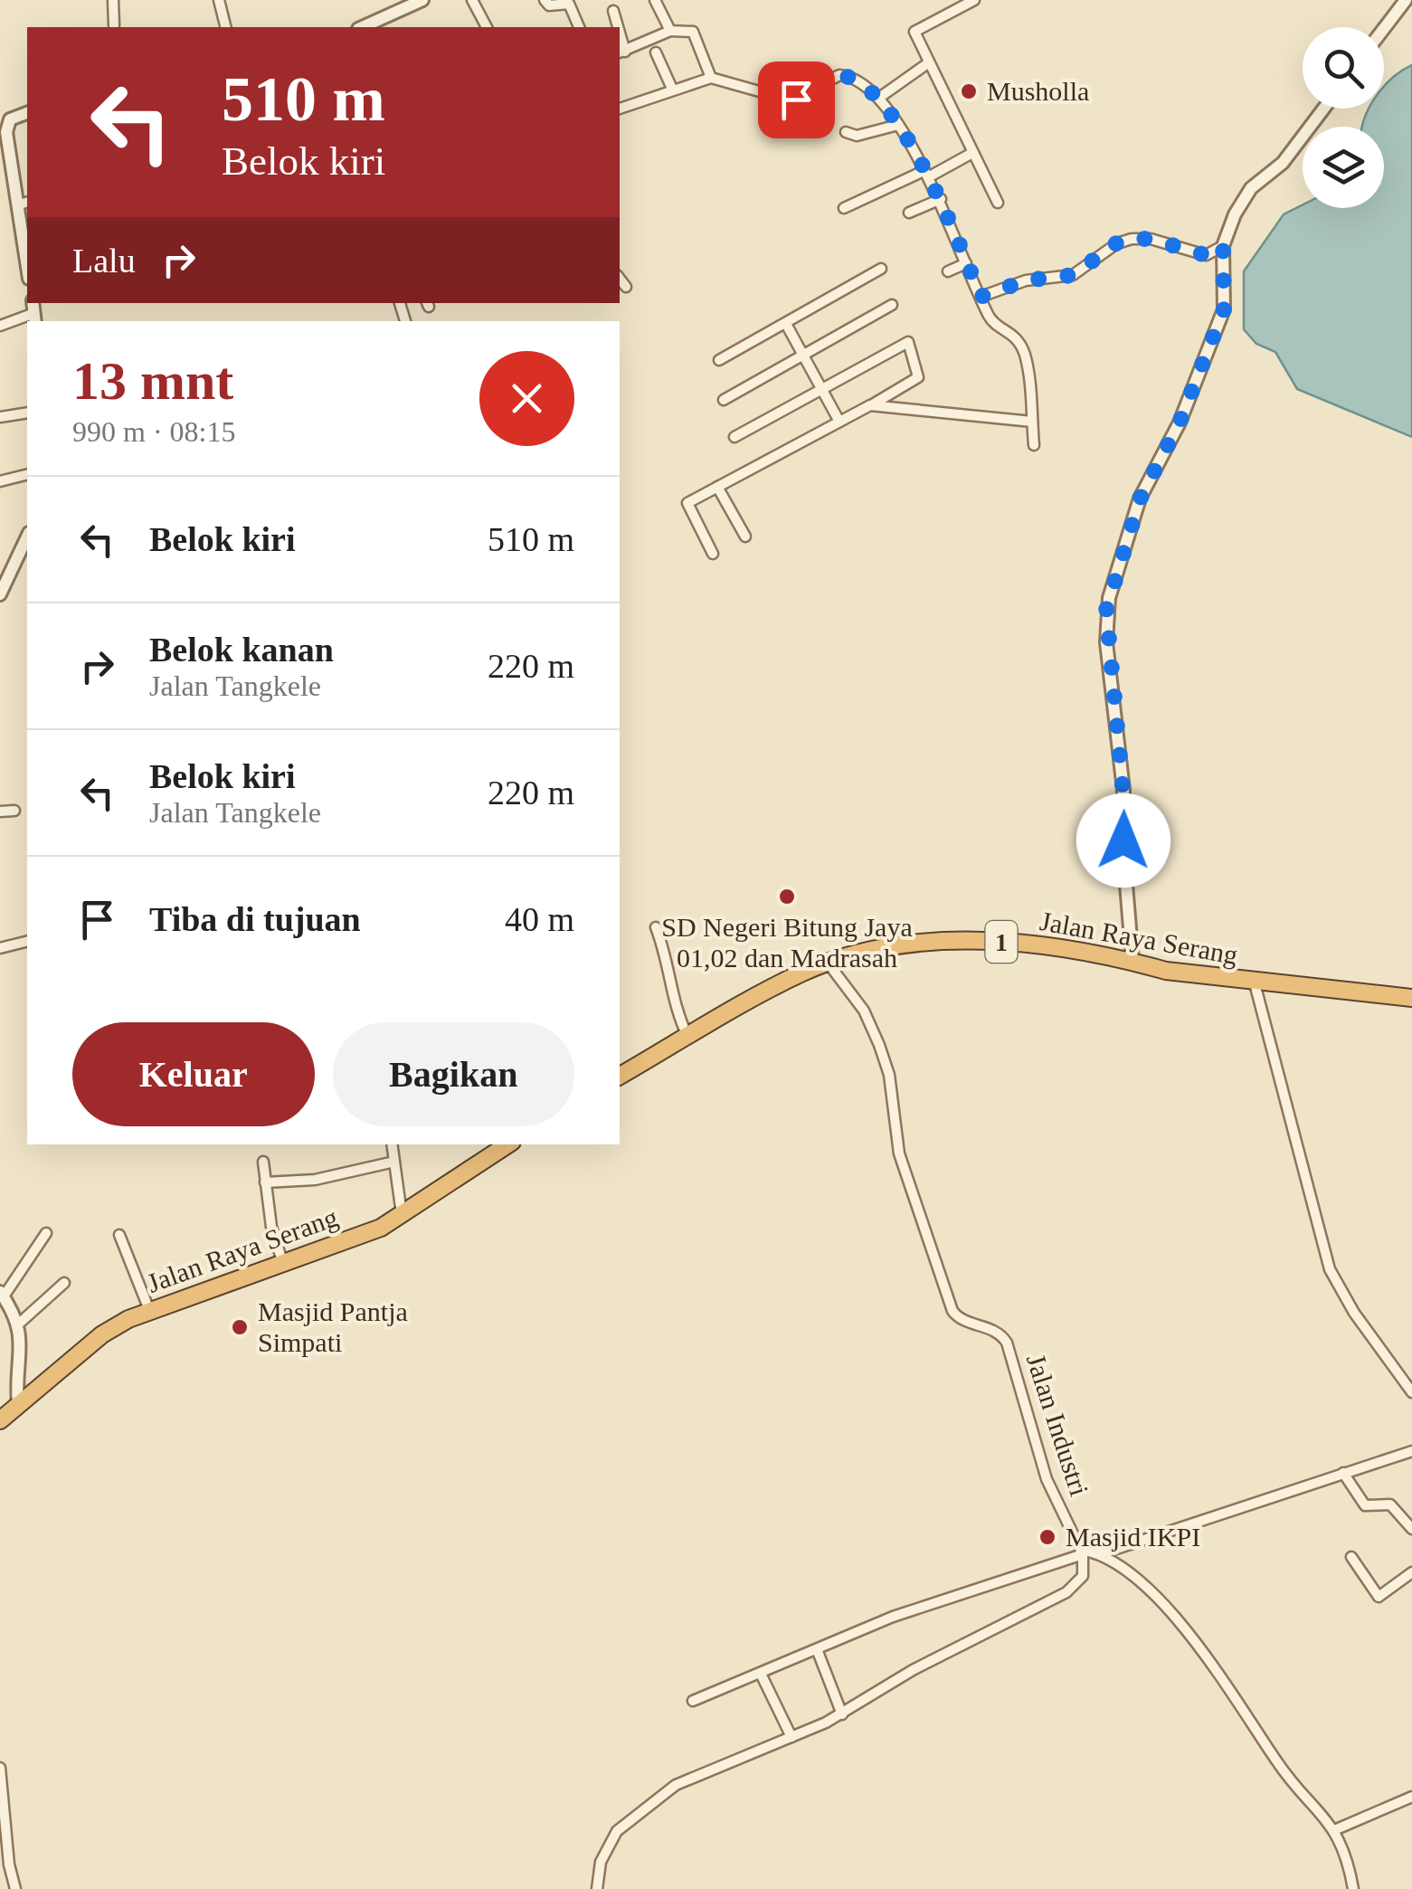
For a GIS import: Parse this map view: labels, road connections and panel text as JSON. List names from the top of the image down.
{
  "streets": {
    "highway": ["Jalan Raya Serang", "1"],
    "street": ["Jalan Industri"]
  },
  "crossings": [
    ["Jalan Raya Serang", "Jalan Industri"]
  ],
  "places": [
    "Musholla",
    "SD Negeri Bitung Jaya 01,02 dan Madrasah",
    "Masjid Pantja Simpati",
    "Masjid IKPI"
  ],
  "page": {
    "turn": ["510 m", "Belok kiri"],
    "then": "Lalu",
    "heading": ["13 mnt", "990 m · 08:15"],
    "list": [
      {
        "name": "Belok kiri",
        "value": "510 m"
      },
      {
        "name": "Belok kanan",
        "note": "Jalan Tangkele",
        "value": "220 m"
      },
      {
        "name": "Belok kiri",
        "note": "Jalan Tangkele",
        "value": "220 m"
      },
      {
        "name": "Tiba di tujuan",
        "value": "40 m"
      }
    ],
    "buttons": ["Keluar", "Bagikan"]
  }
}
